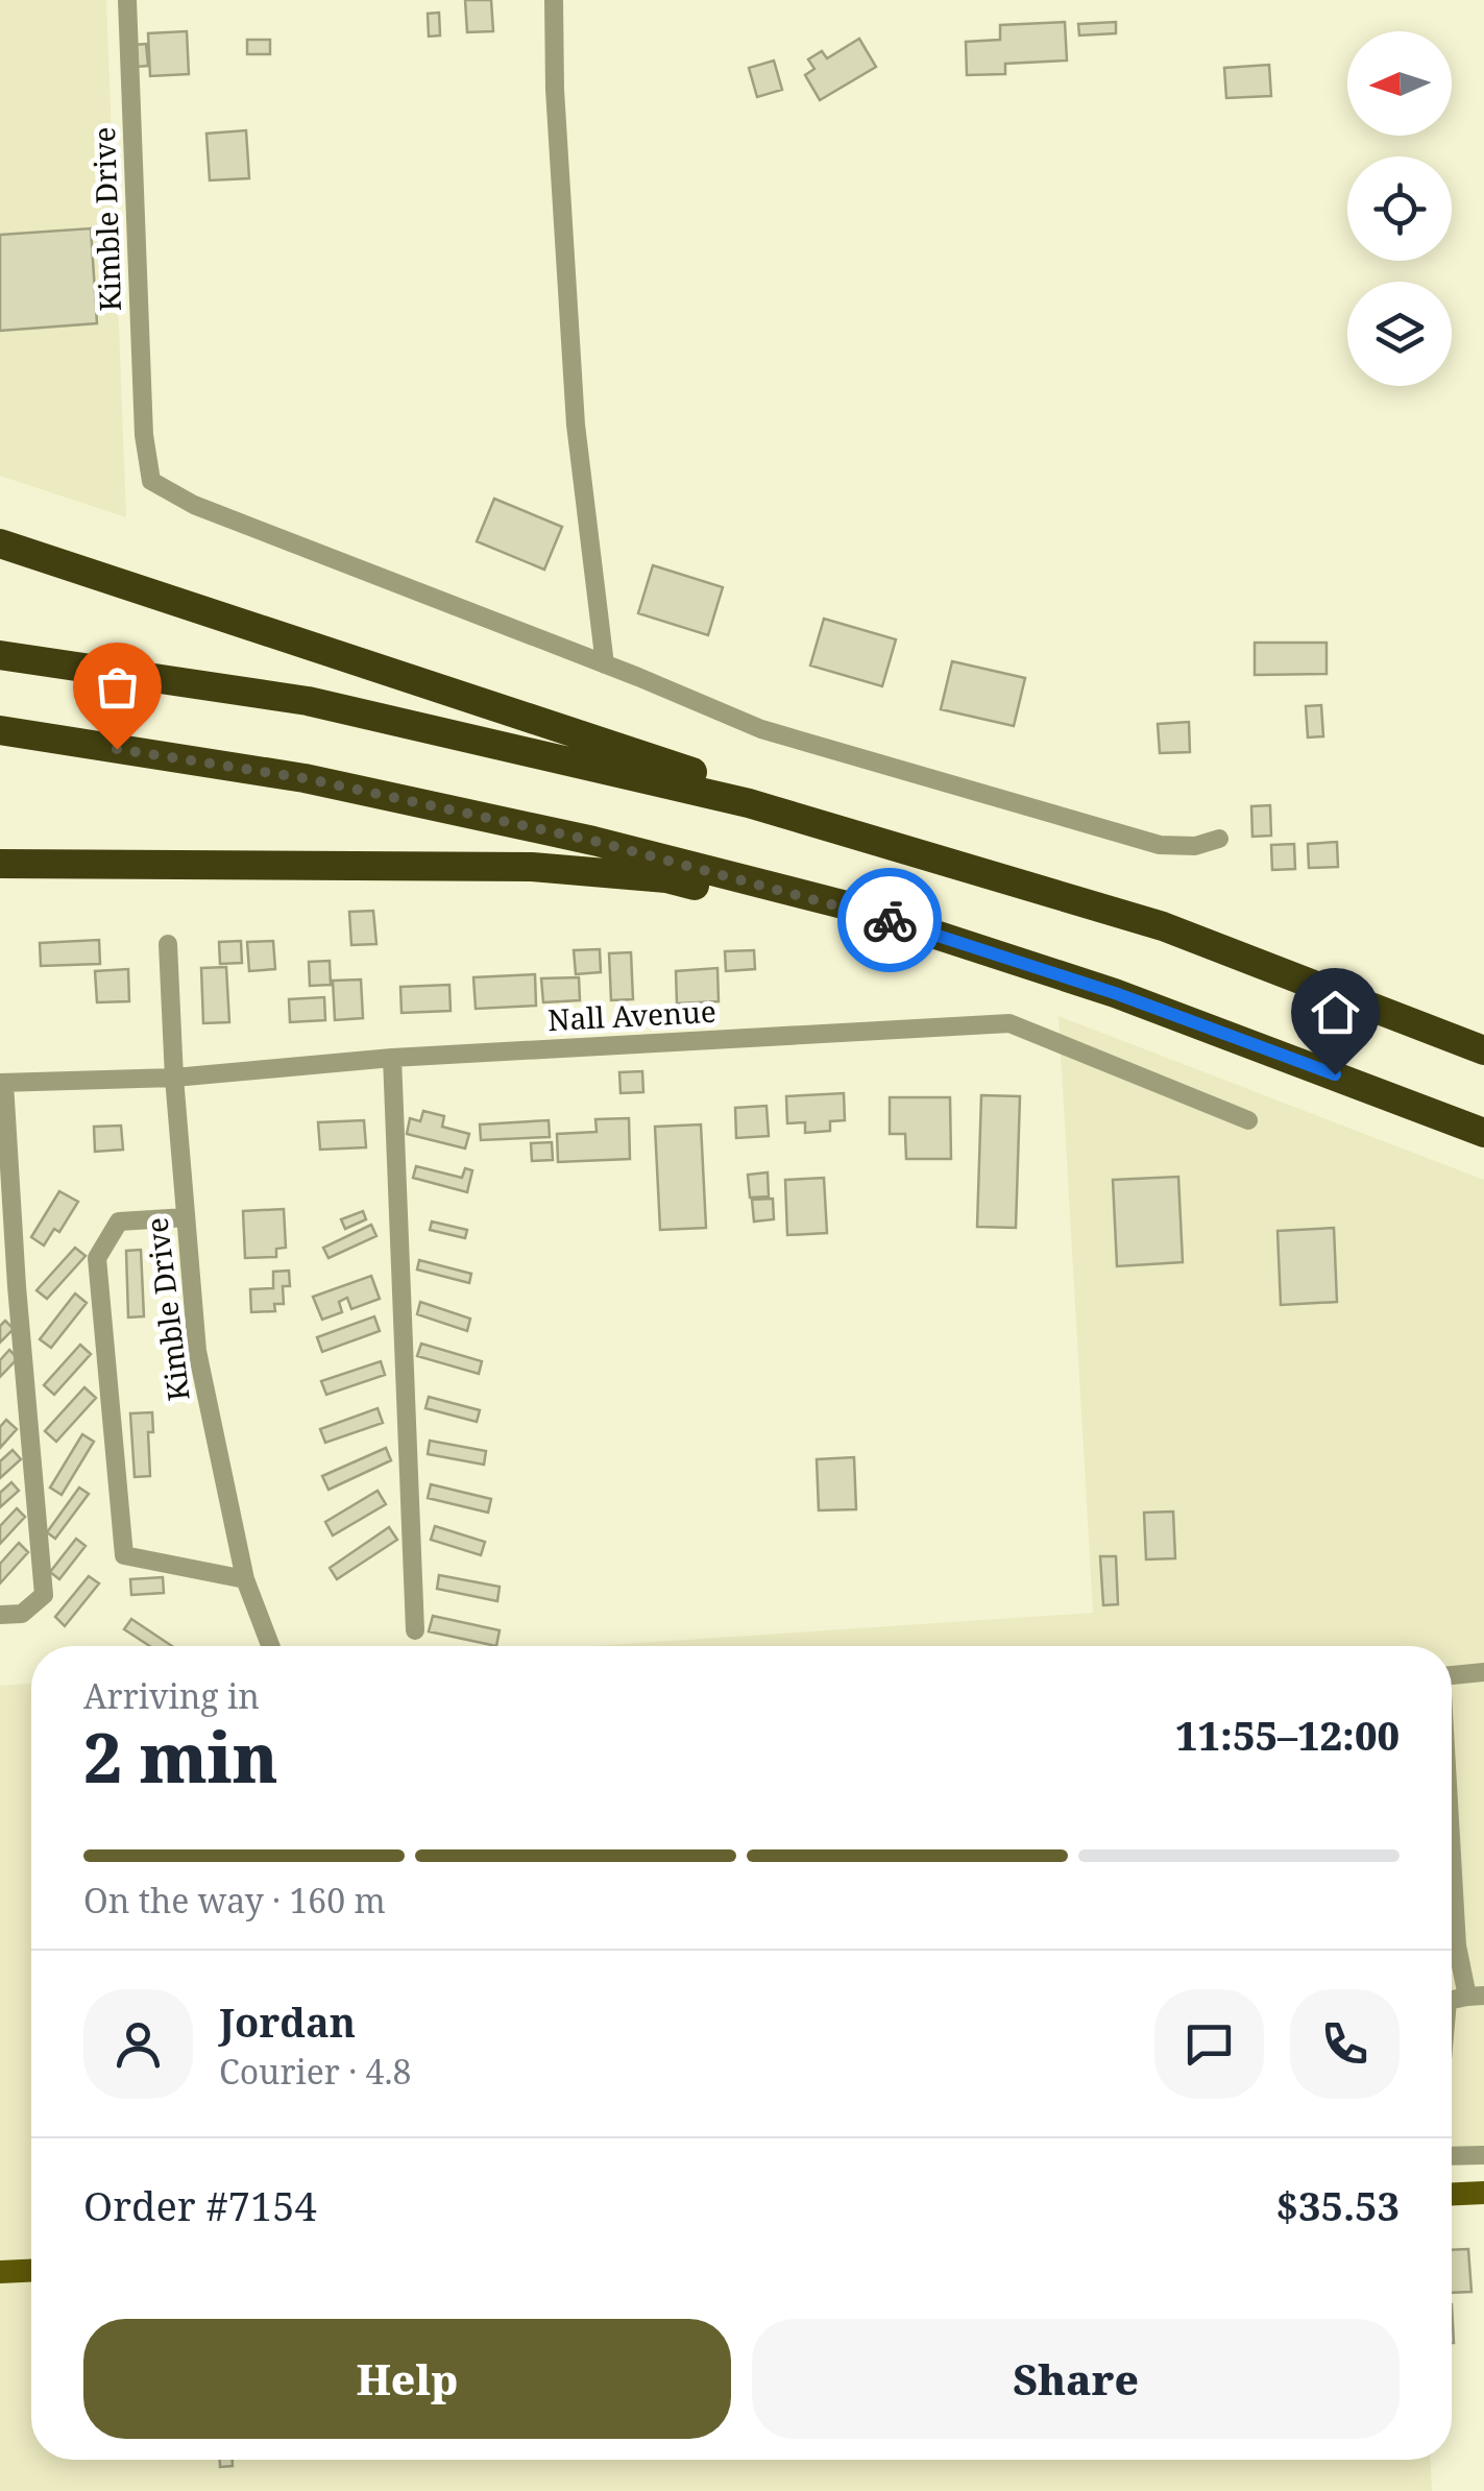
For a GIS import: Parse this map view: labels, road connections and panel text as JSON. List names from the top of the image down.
{
  "streets": {
    "street": ["Kimble Drive", "Nall Avenue"]
  },
  "crossings": [
    ["Kimble Drive", "Nall Avenue"]
  ],
  "north": "left",
  "page": {
    "heading": ["2 min", "Arriving in", "11:55–12:00"],
    "panel": [
      "Jordan",
      "Courier · 4.8",
      "Order #7154",
      "$35.53"
    ],
    "bar": "On the way · 160 m",
    "buttons": ["Help", "Share"]
  }
}
